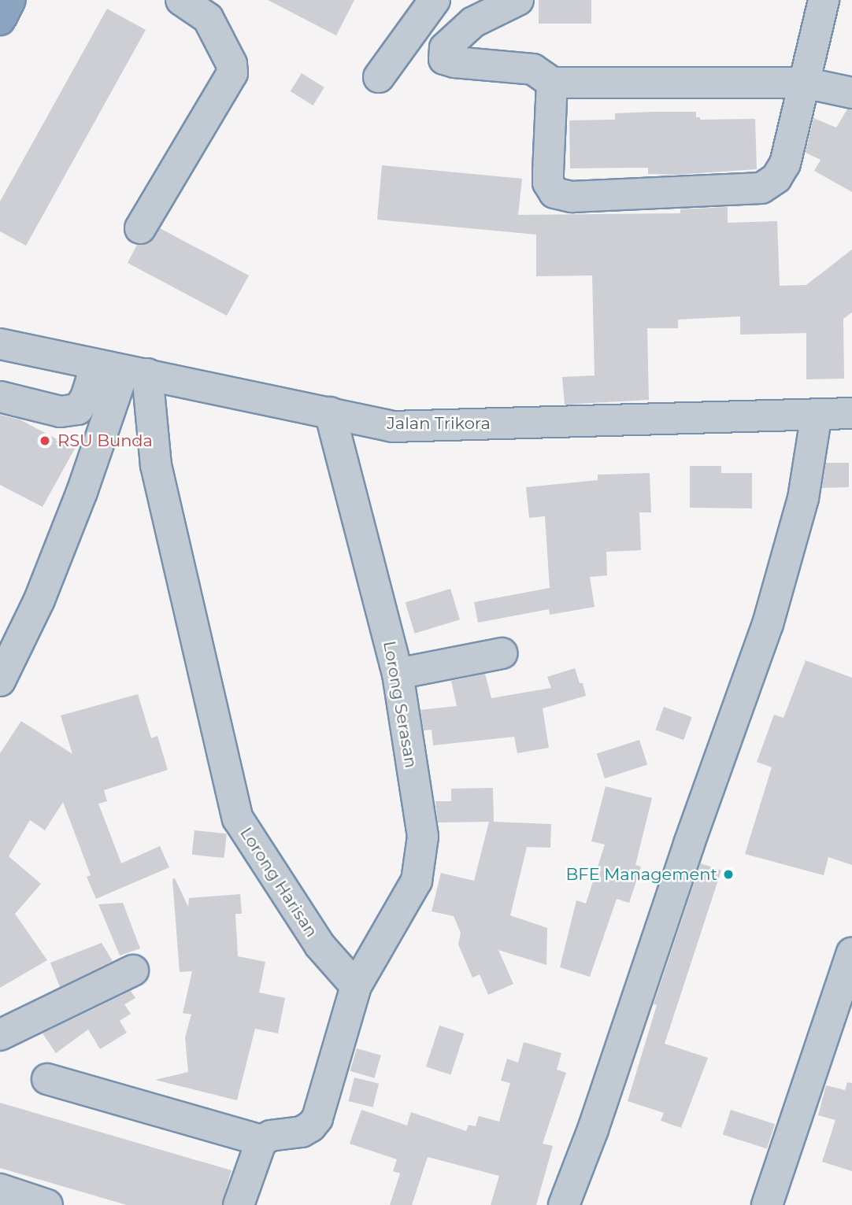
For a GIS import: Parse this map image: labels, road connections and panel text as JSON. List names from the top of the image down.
{
  "streets": {
    "street": ["Jalan Trikora", "Lorong Serasan", "Lorong Harisan"]
  },
  "crossings": [
    ["Jalan Trikora", "Lorong Serasan"],
    ["Jalan Trikora", "Lorong Harisan"],
    ["Lorong Serasan", "Lorong Harisan"]
  ],
  "places": ["RSU Bunda", "BFE Management"]
}
